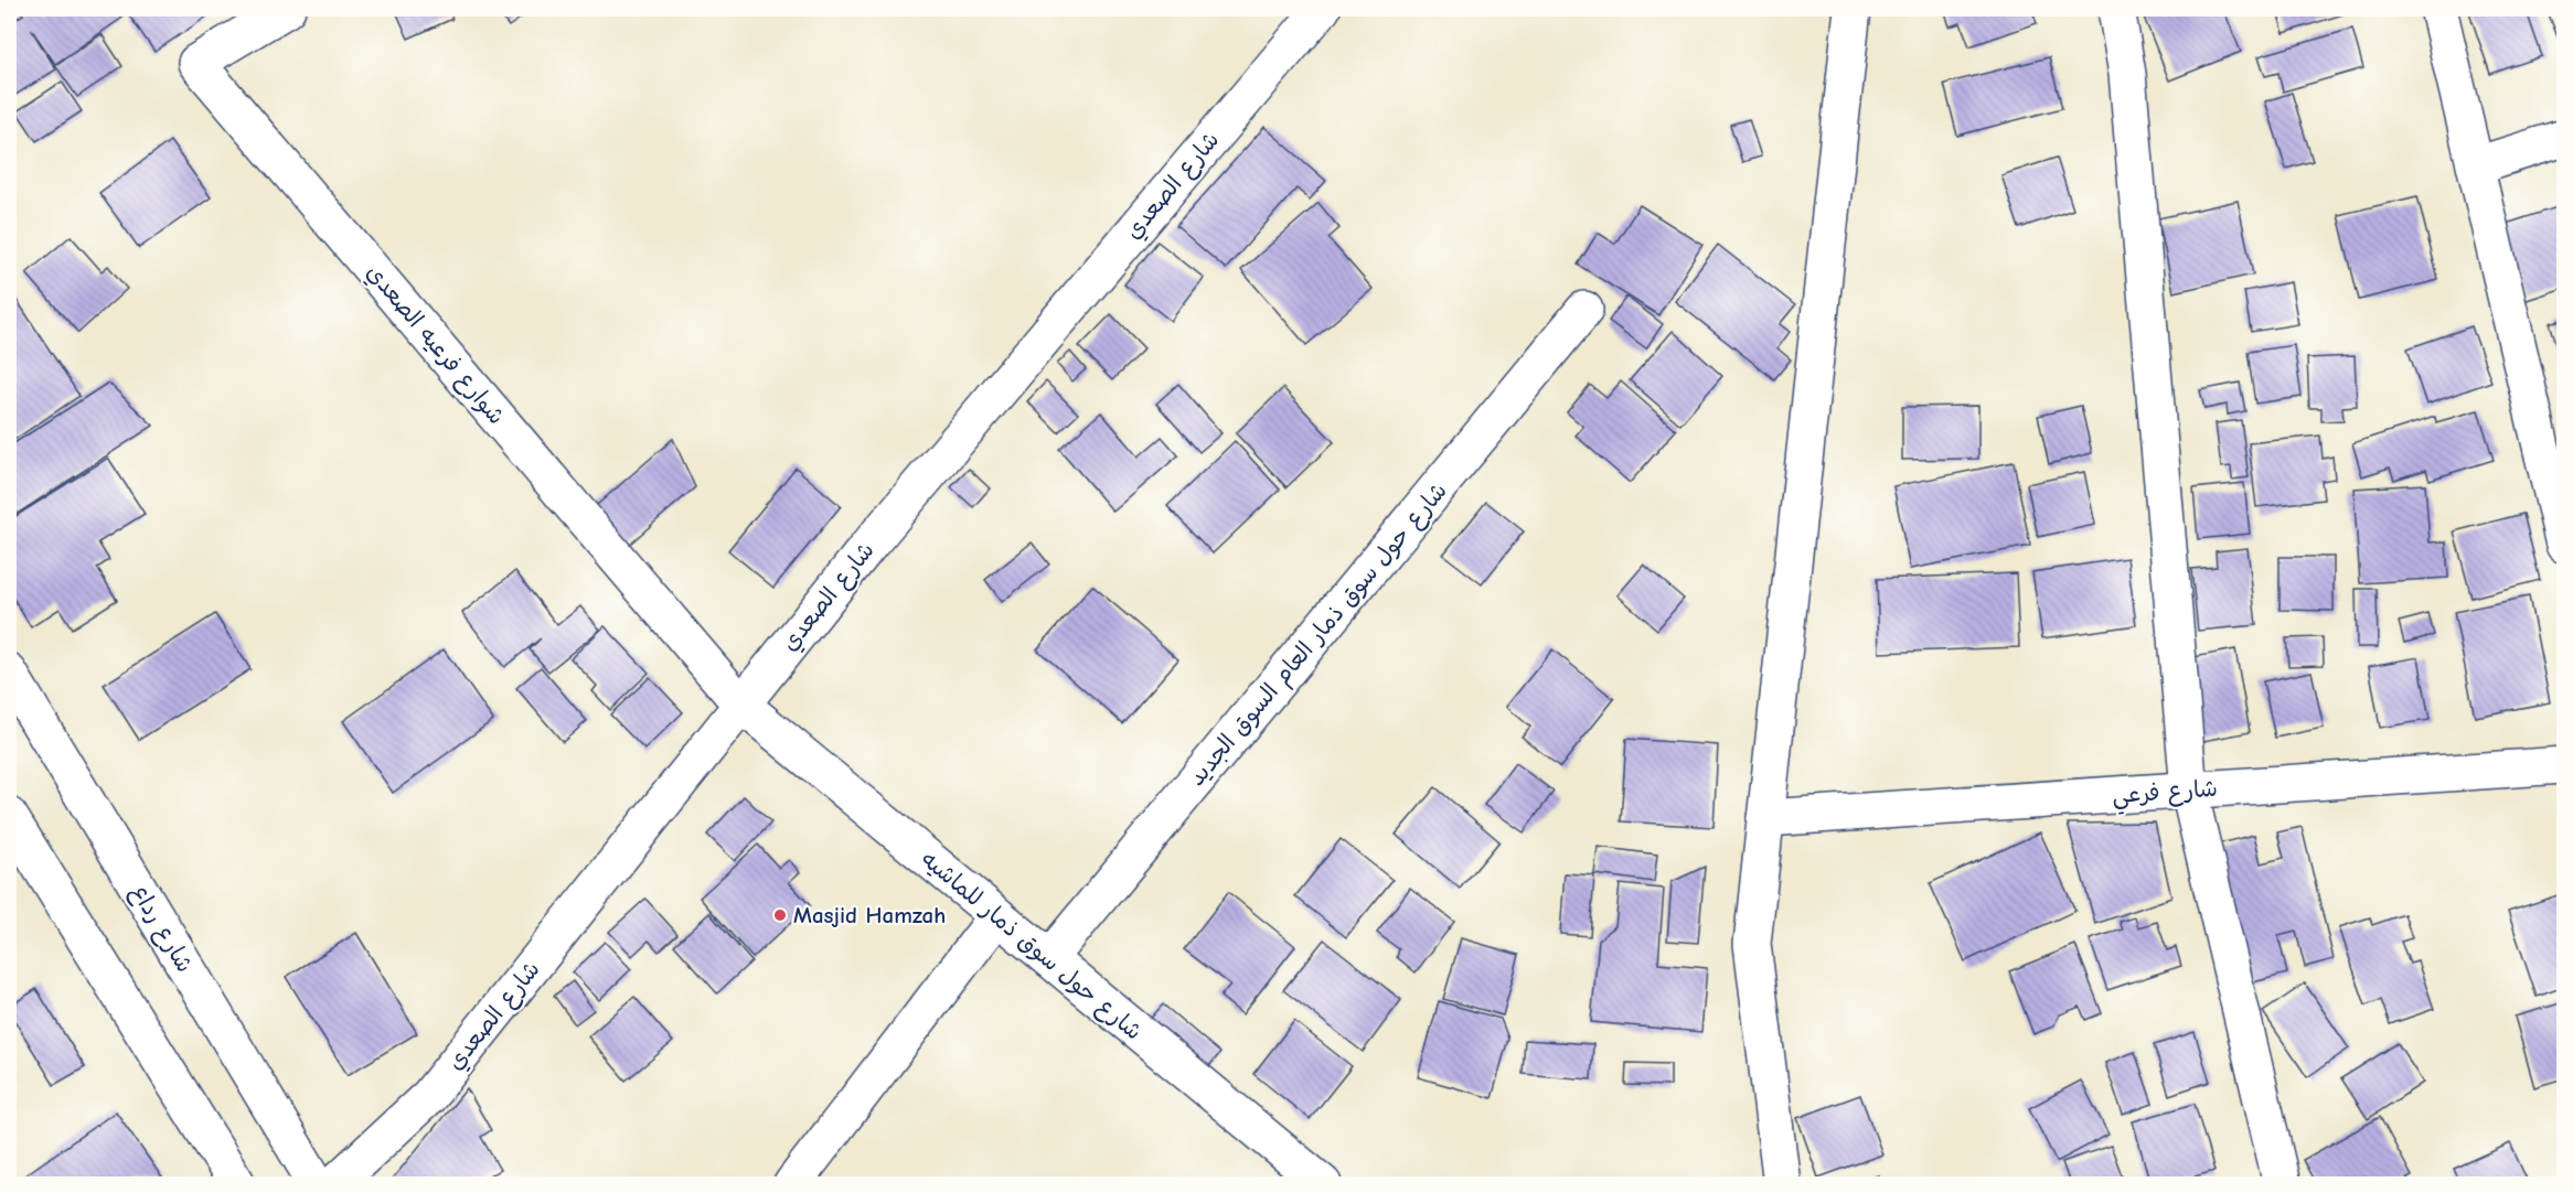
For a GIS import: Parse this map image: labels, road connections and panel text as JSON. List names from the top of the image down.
{
  "streets": {
    "street": [
      "شارع الصعدي",
      "شوارع فرعيه الصعدي",
      "شارع حول سوق ذمار العام السوق الجديد",
      "شارع فرعي",
      "شارع رداع",
      "شارع حول سوق ذمار للماشيه"
    ]
  },
  "crossings": [
    ["شارع الصعدي", "شوارع فرعيه الصعدي"],
    ["شارع الصعدي", "شارع حول سوق ذمار للماشيه"],
    ["شوارع فرعيه الصعدي", "شارع حول سوق ذمار للماشيه"],
    ["شارع حول سوق ذمار العام السوق الجديد", "شارع حول سوق ذمار للماشيه"]
  ],
  "places": ["Masjid Hamzah"]
}
